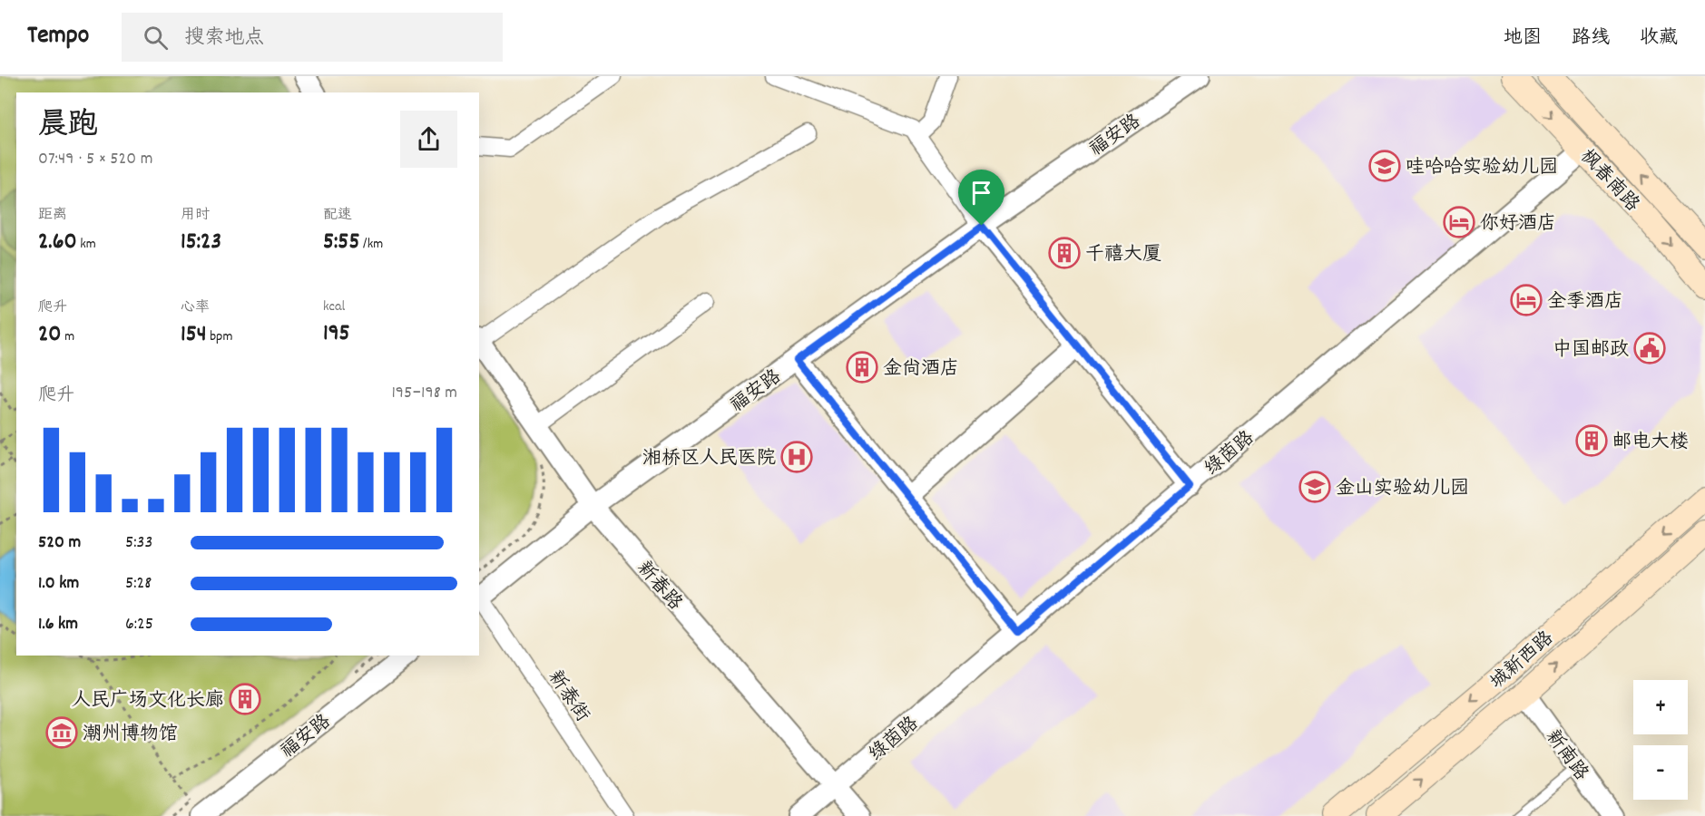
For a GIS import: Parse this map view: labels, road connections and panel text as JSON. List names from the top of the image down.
{
  "streets": {
    "main road": ["枫春南路", "城新西路"],
    "street": [
      "福安路",
      "绿茵路",
      "新春路",
      "新泰街",
      "新南路"
    ]
  },
  "crossings": [
    ["福安路", "新春路"],
    ["福安路", "新泰街"],
    ["枫春南路", "绿茵路"],
    ["绿茵路", "新春路"],
    ["城新西路", "新南路"]
  ],
  "places": {
    "school or university": ["哇哈哈实验幼儿园", "金山实验幼儿园"],
    "hotel": ["你好酒店", "全季酒店"],
    "building": [
      "千禧大厦",
      "金尚酒店",
      "邮电大楼",
      "人民广场文化长廊"
    ],
    "public building": ["中国邮政"],
    "hospital": ["湘桥区人民医院"],
    "museum": ["潮州博物馆"]
  },
  "page": {
    "header": "Tempo",
    "search": "搜索地点",
    "nav": ["地图", "路线", "收藏"],
    "heading": ["晨跑", "07:49 · 5 × 520 m"],
    "stats": [
      ["距离", "2.60 km"],
      ["用时", "15:23"],
      ["配速", "5:55 /km"],
      ["爬升", "20 m"],
      ["心率", "154 bpm"],
      ["kcal", "195"]
    ],
    "chart": ["爬升", "195–198 m"],
    "list": [
      {
        "name": "520 m",
        "note": "5:33"
      },
      {
        "name": "1.0 km",
        "note": "5:28"
      },
      {
        "name": "1.6 km",
        "note": "6:25"
      }
    ],
    "map_buttons": ["+", "−"]
  }
}
